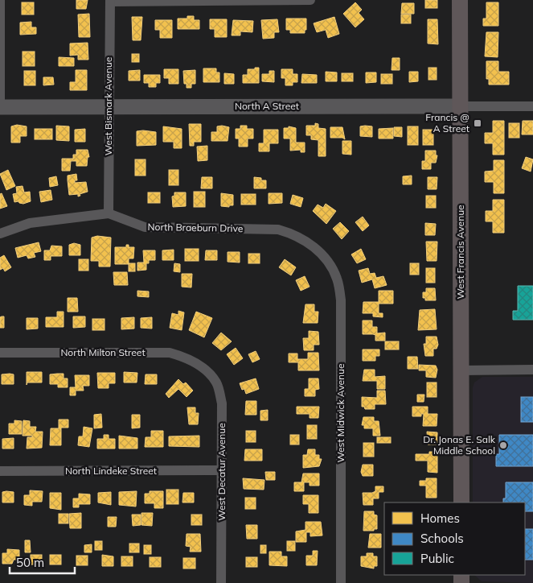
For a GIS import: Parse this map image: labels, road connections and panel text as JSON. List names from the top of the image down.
{
  "streets": {
    "main road": ["West Francis Avenue"],
    "street": [
      "West Bismark Avenue",
      "North A Street",
      "North Braeburn Drive",
      "North Milton Street",
      "West Midwick Avenue",
      "North Lindeke Street",
      "West Decatur Avenue"
    ]
  },
  "crossings": [
    ["West Bismark Avenue", "North A Street"],
    ["West Bismark Avenue", "North Braeburn Drive"],
    ["North A Street", "West Francis Avenue"],
    ["North Braeburn Drive", "West Midwick Avenue"],
    ["North Milton Street", "West Decatur Avenue"],
    ["North Lindeke Street", "West Decatur Avenue"]
  ],
  "places": {
    "transit": ["Francis @ A Street"],
    "other": ["Dr. Jonas E. Salk Middle School"]
  },
  "legend": ["Homes", "Schools", "Public"],
  "scale_bar": "50 m"
}
